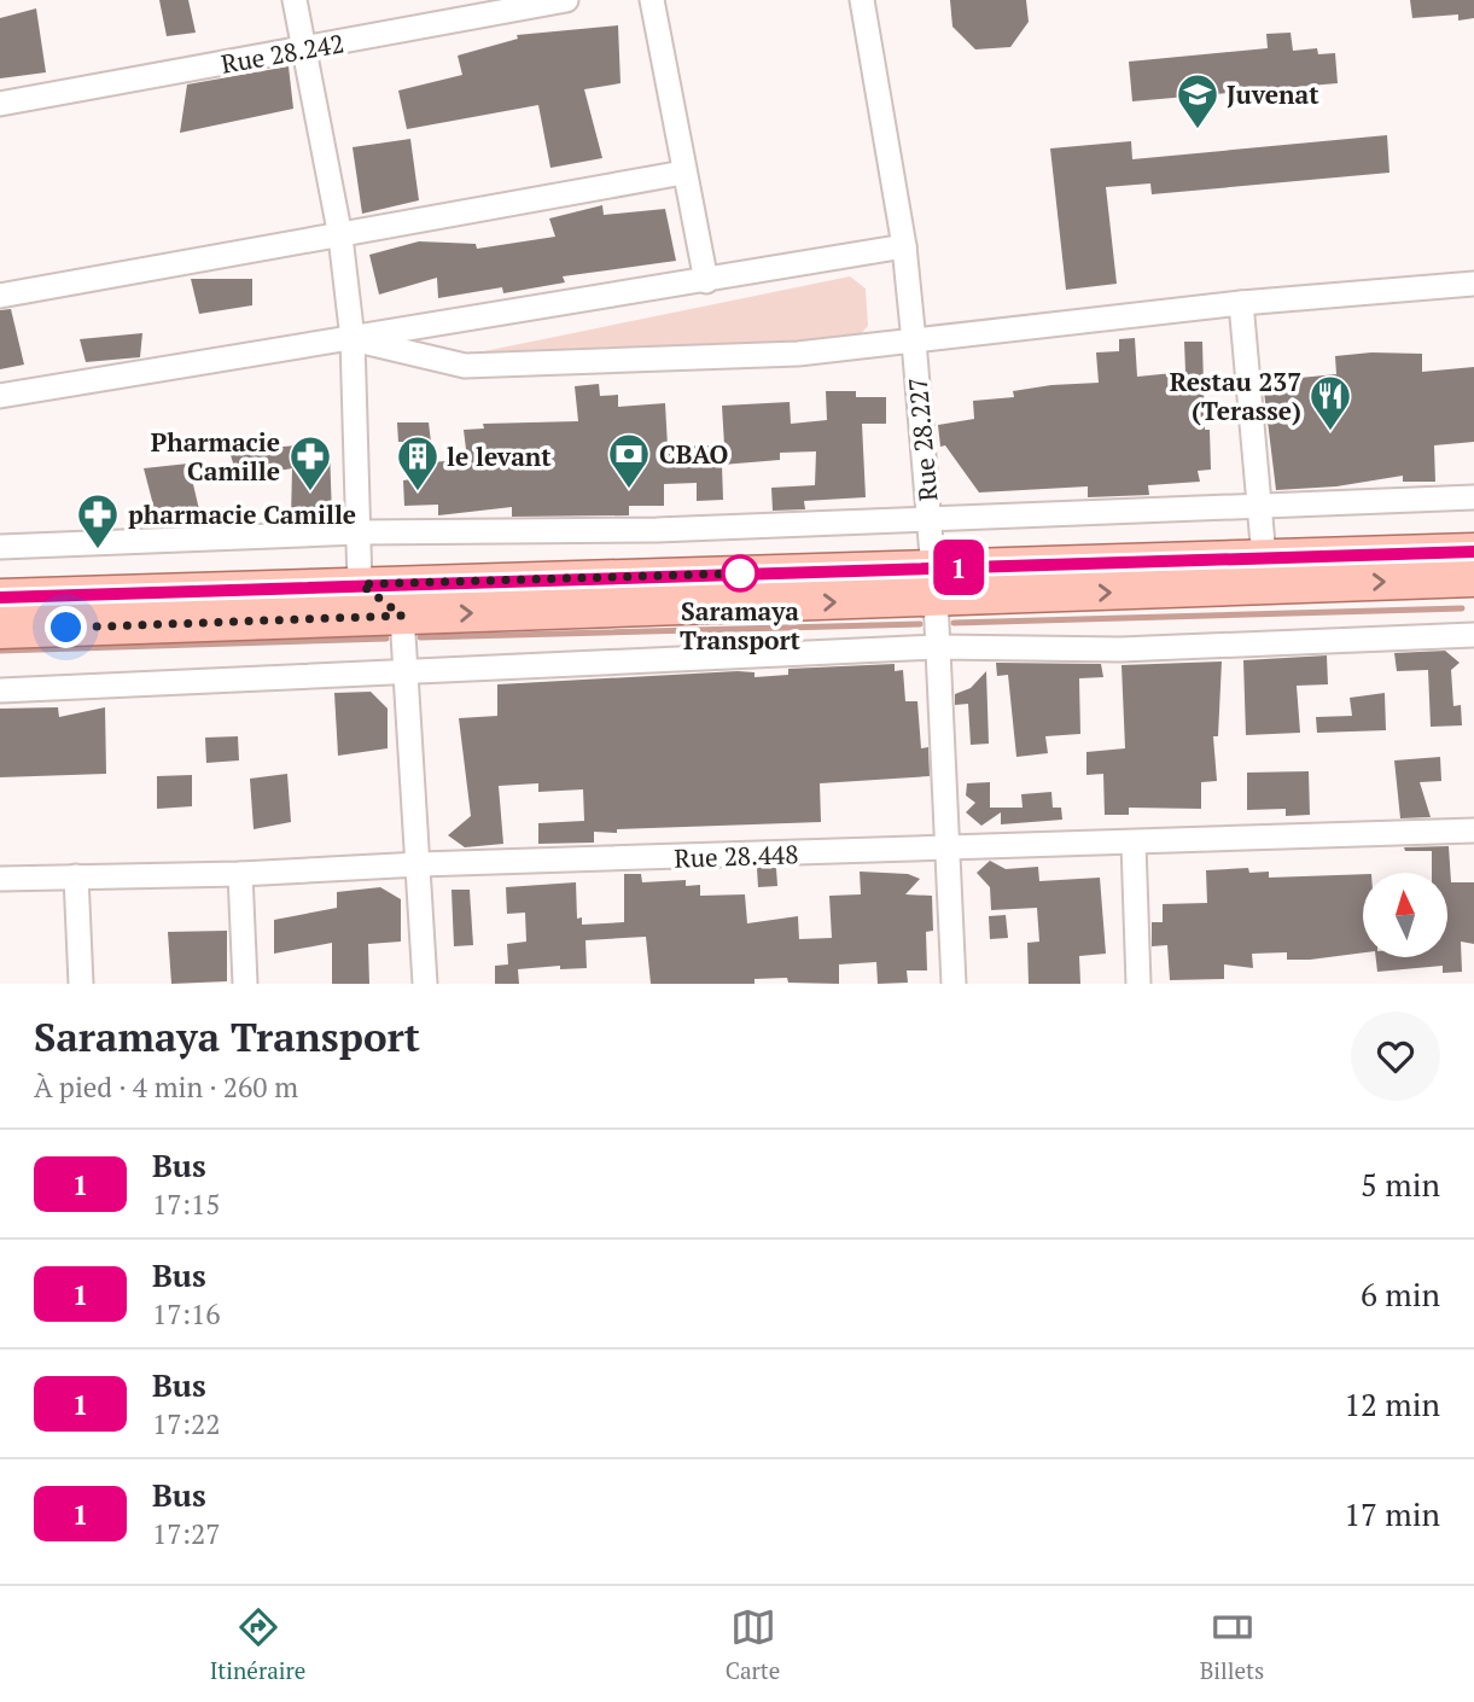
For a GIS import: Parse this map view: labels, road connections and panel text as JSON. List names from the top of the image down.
{
  "streets": {
    "street": ["Rue 28.242", "Rue 28.227", "Rue 28.448"]
  },
  "crossings": [
    ["Rue 28.227", "Rue 28.448"]
  ],
  "places": {
    "school or university": ["Juvenat"],
    "restaurant": ["Restau 237 (Terasse)"],
    "bank": ["CBAO"],
    "pharmacy": ["Pharmacie Camille", "pharmacie Camille"],
    "building": ["le levant"],
    "other": ["Saramaya Transport"]
  },
  "lines": ["bus line 1"],
  "north": "top",
  "page": {
    "on_map": "1",
    "heading": ["Saramaya Transport", "À pied · 4 min · 260 m"],
    "list": [
      {
        "mark": "1",
        "name": "Bus",
        "note": "17:15",
        "value": "5 min"
      },
      {
        "mark": "1",
        "name": "Bus",
        "note": "17:16",
        "value": "6 min"
      },
      {
        "mark": "1",
        "name": "Bus",
        "note": "17:22",
        "value": "12 min"
      },
      {
        "mark": "1",
        "name": "Bus",
        "note": "17:27",
        "value": "17 min"
      }
    ],
    "tabs": ["Itinéraire", "Carte", "Billets"]
  }
}
